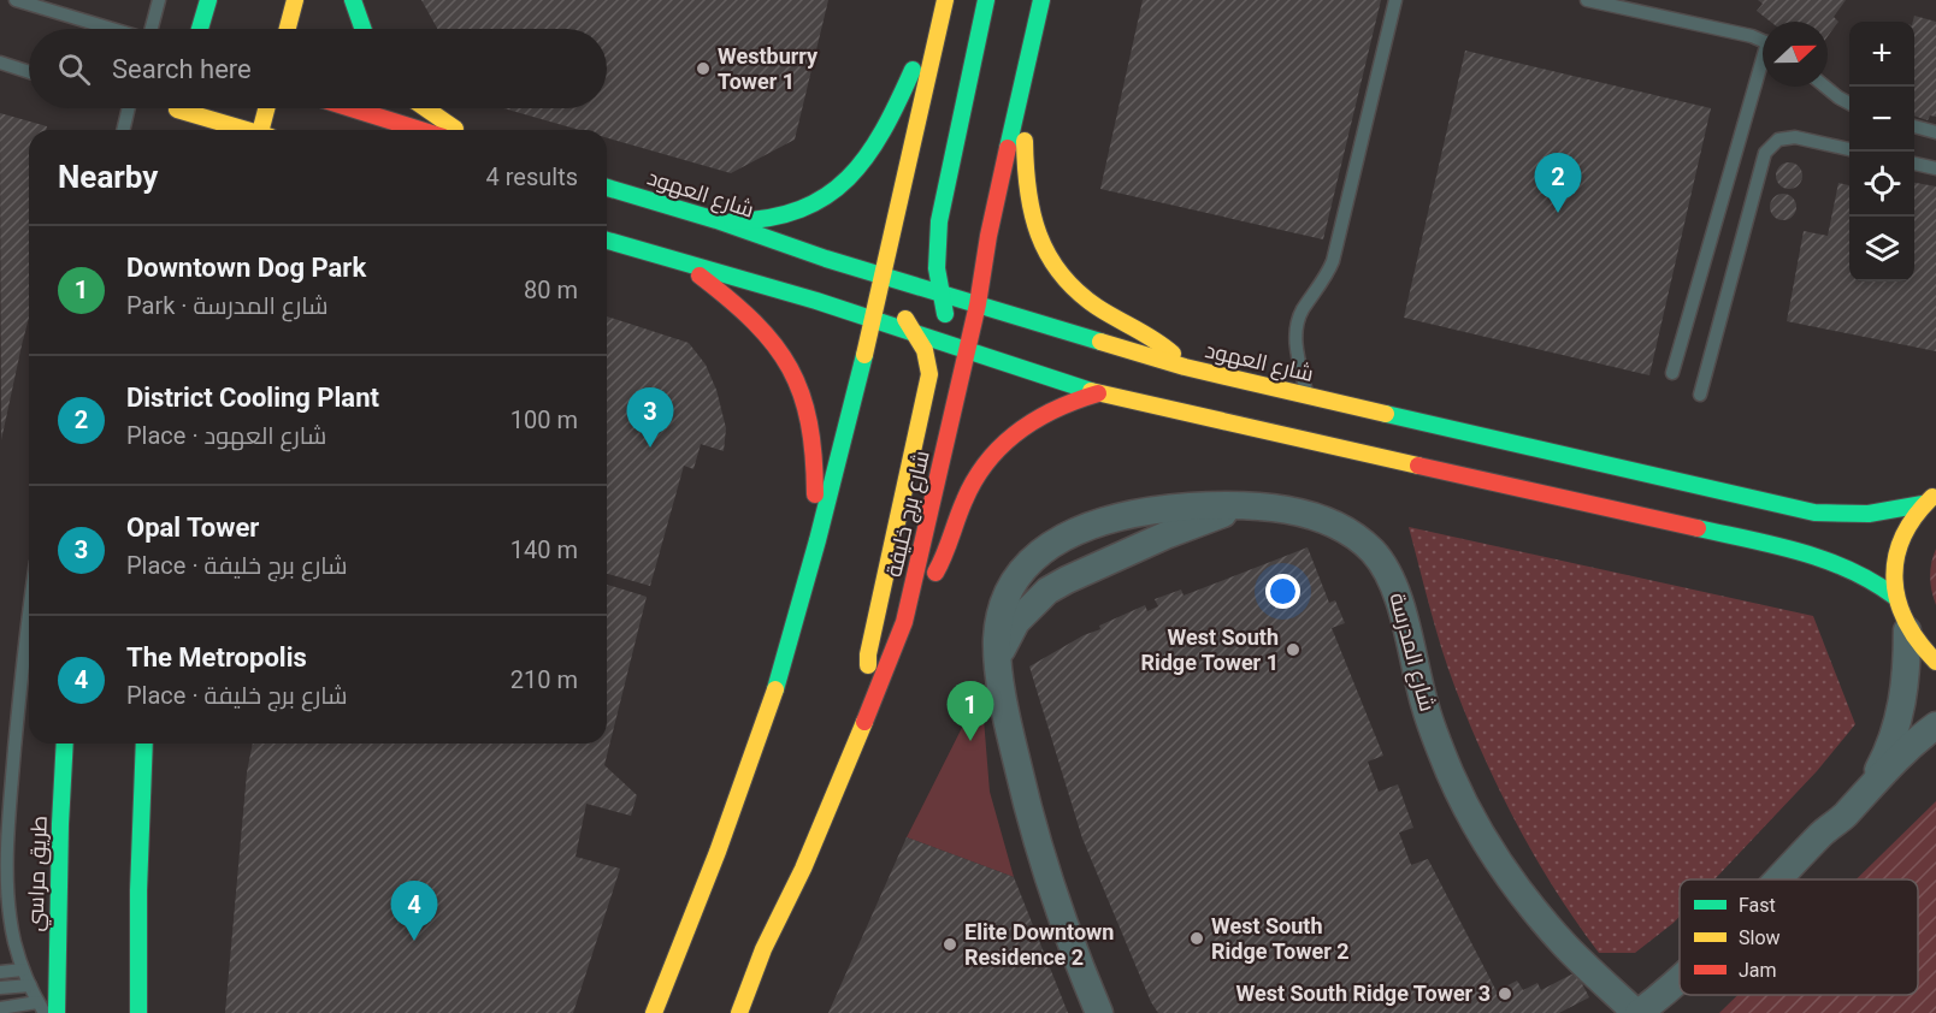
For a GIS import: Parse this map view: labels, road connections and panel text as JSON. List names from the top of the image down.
{
  "streets": {
    "street": [
      "شارع العهود",
      "شارع برج خليفة",
      "شارع المدرسة",
      "طريق مراسي"
    ]
  },
  "crossings": [
    ["شارع العهود", "شارع برج خليفة"]
  ],
  "places": [
    "Westburry Tower 1",
    "West South Ridge Tower 1",
    "West South Ridge Tower 2",
    "Elite Downtown Residence 2",
    "West South Ridge Tower 3"
  ],
  "legend": ["Fast", "Slow", "Jam"],
  "north": "right",
  "page": {
    "map_buttons": ["+", "−"],
    "search": "Search here",
    "heading": ["Nearby", "4 results"],
    "pins": [
      "2",
      "3",
      "1",
      "4"
    ],
    "list": [
      {
        "mark": "1",
        "name": "Downtown Dog Park",
        "note": "Park · شارع المدرسة",
        "value": "80 m"
      },
      {
        "mark": "2",
        "name": "District Cooling Plant",
        "note": "Place · شارع العهود",
        "value": "100 m"
      },
      {
        "mark": "3",
        "name": "Opal Tower",
        "note": "Place · شارع برج خليفة",
        "value": "140 m"
      },
      {
        "mark": "4",
        "name": "The Metropolis",
        "note": "Place · شارع برج خليفة",
        "value": "210 m"
      }
    ]
  }
}
